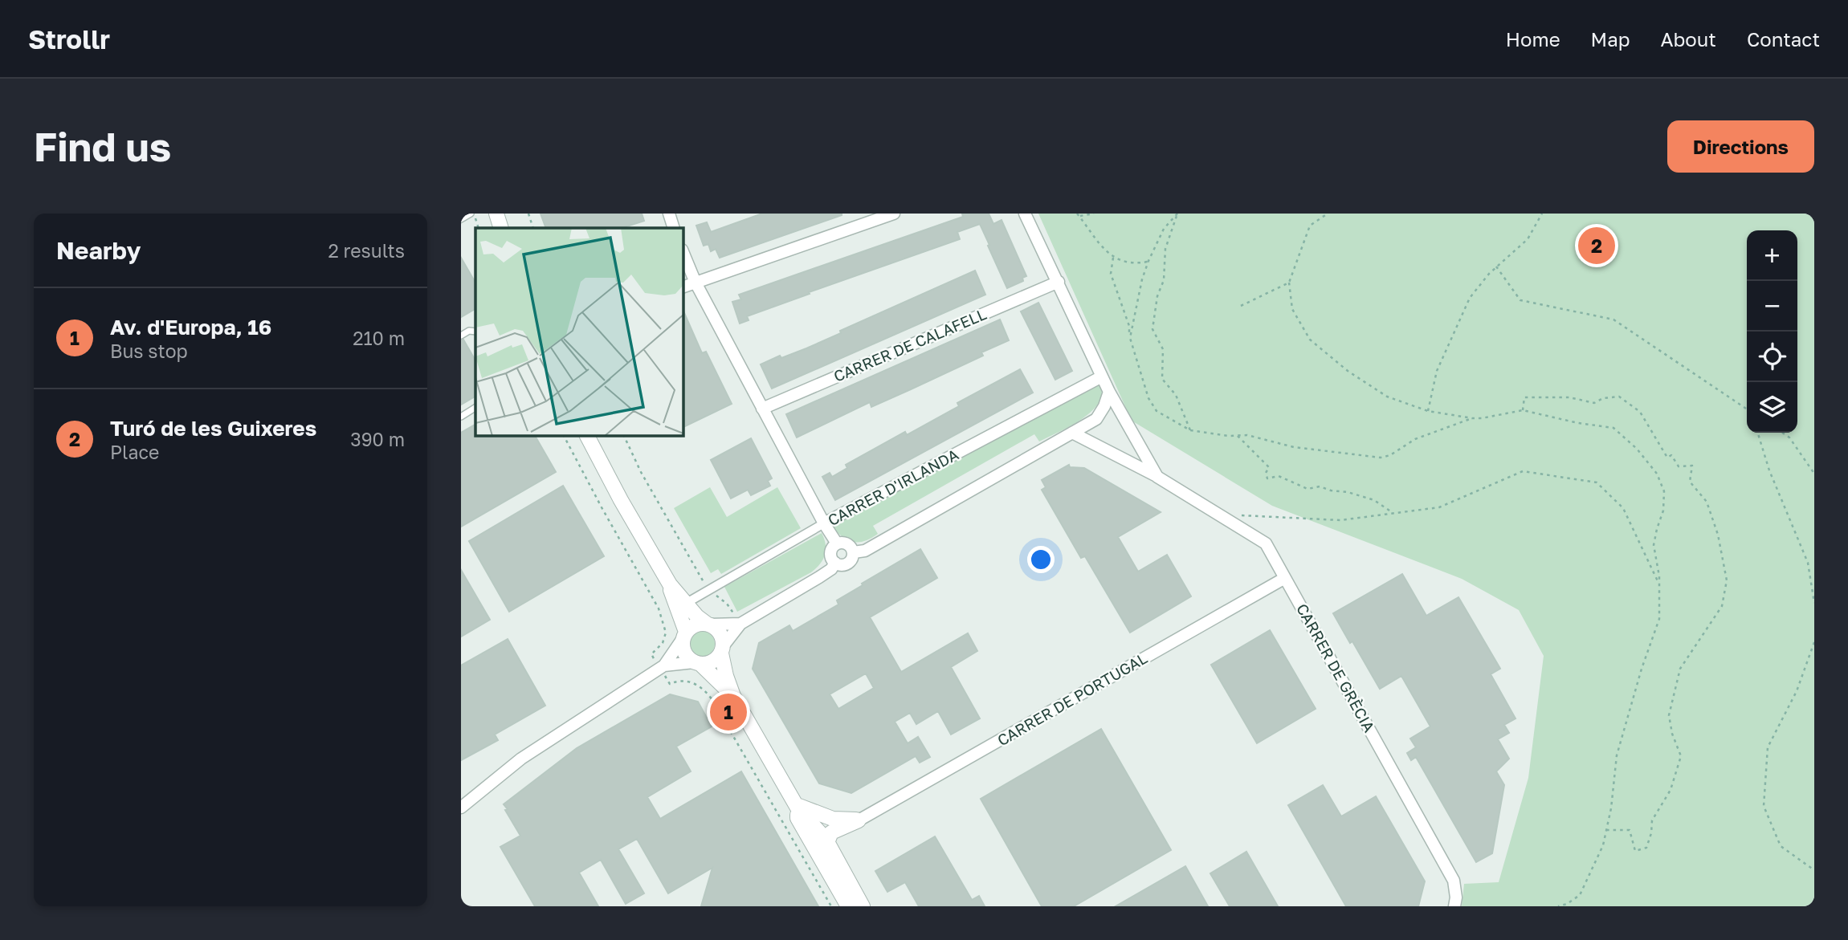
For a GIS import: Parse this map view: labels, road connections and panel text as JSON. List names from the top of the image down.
{
  "streets": {
    "street": [
      "CARRER DE CALAFELL",
      "CARRER D'IRLANDA",
      "CARRER DE GRÈCIA",
      "CARRER DE PORTUGAL"
    ]
  },
  "crossings": [
    ["CARRER DE CALAFELL", "CARRER DE GRÈCIA"],
    ["CARRER D'IRLANDA", "CARRER DE GRÈCIA"],
    ["CARRER DE GRÈCIA", "CARRER DE PORTUGAL"]
  ],
  "page": {
    "header": "Strollr",
    "nav": [
      "Home",
      "Map",
      "About",
      "Contact"
    ],
    "buttons": "Directions",
    "title": "Find us",
    "heading": ["Nearby", "2 results"],
    "pins": ["2", "1"],
    "map_buttons": ["+", "−"],
    "list": [
      {
        "mark": "1",
        "name": "Av. d'Europa, 16",
        "note": "Bus stop",
        "value": "210 m"
      },
      {
        "mark": "2",
        "name": "Turó de les Guixeres",
        "note": "Place",
        "value": "390 m"
      }
    ]
  }
}
